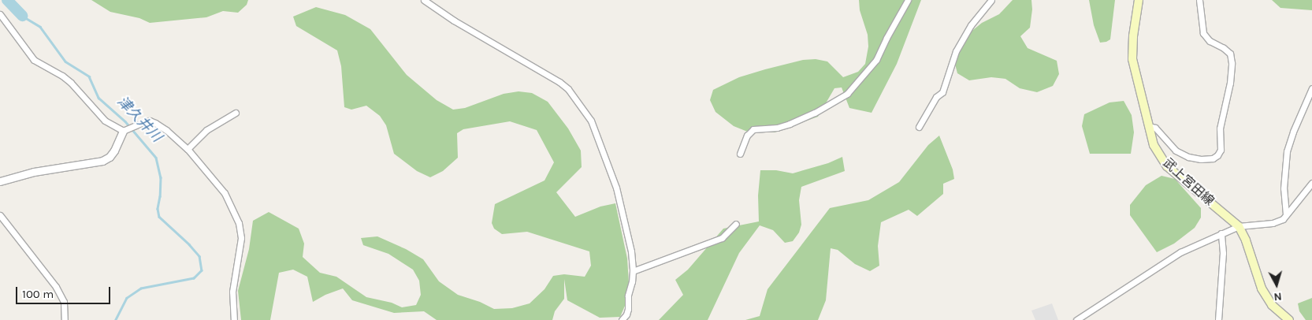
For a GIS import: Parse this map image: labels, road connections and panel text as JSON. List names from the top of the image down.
{
  "streets": {
    "main road": ["武上宮田線"]
  },
  "water": ["津久井川"],
  "scale_bar": "100 m",
  "north": "bottom"
}
